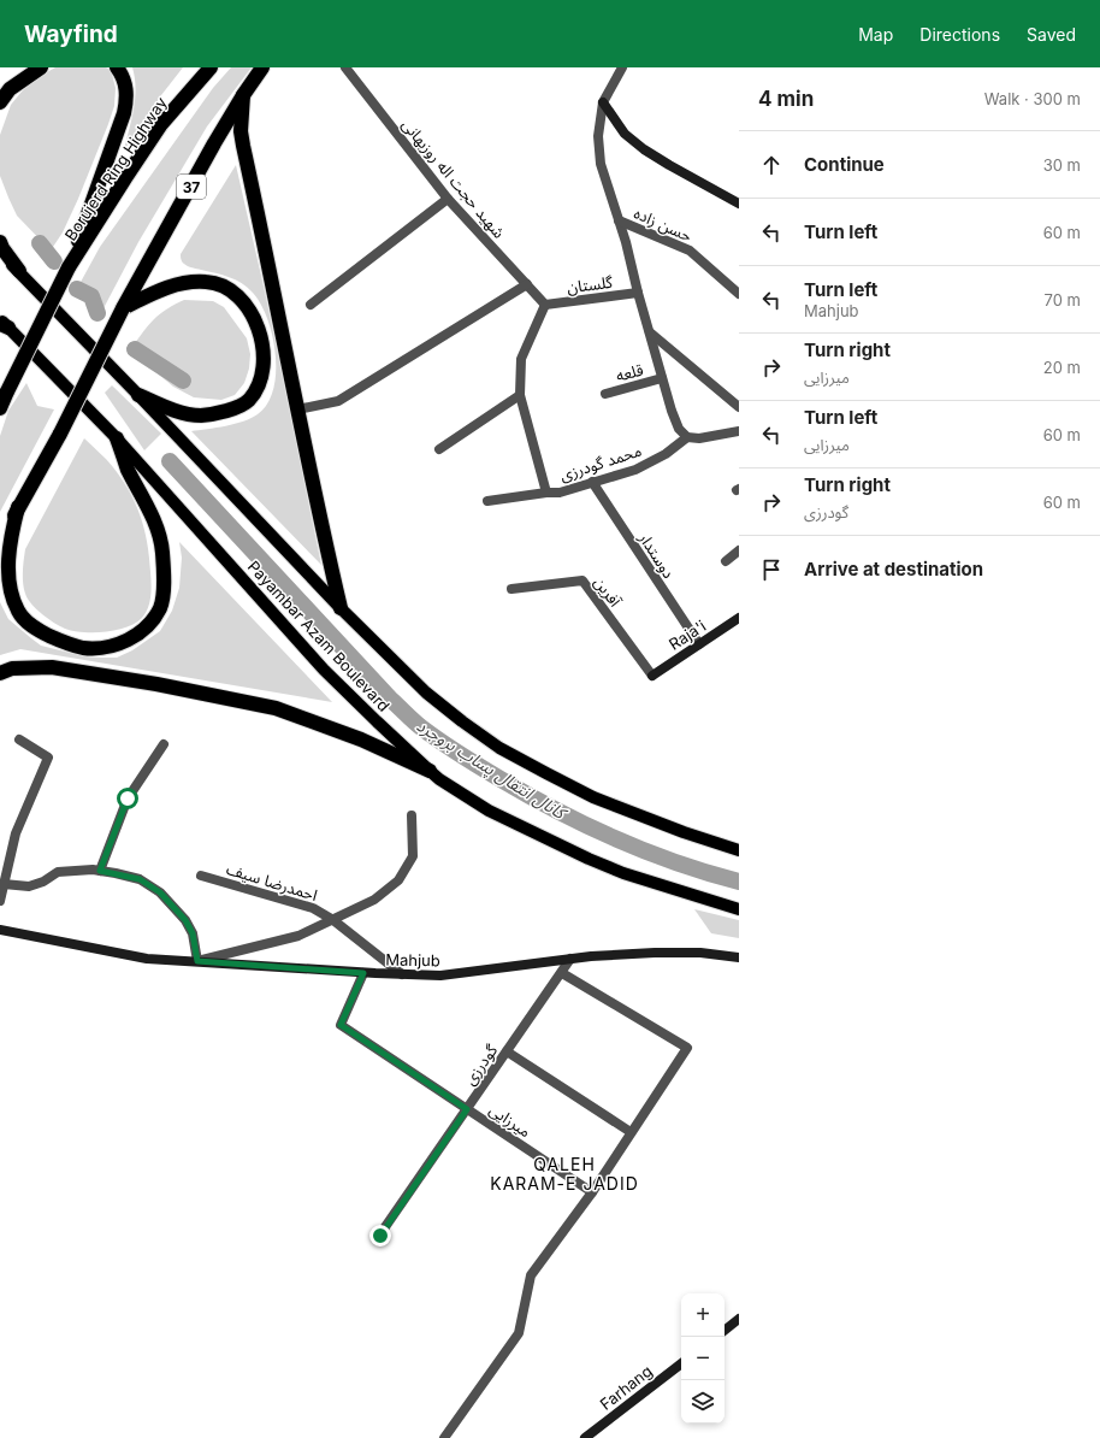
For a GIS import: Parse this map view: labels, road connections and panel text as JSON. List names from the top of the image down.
{
  "streets": {
    "highway": ["Borujerd Ring Highway", "37"],
    "main road": ["Payambar Azam Boulevard"],
    "street": [
      "شهید حجت اله روزبهانی",
      "حسن زاده",
      "گلستان",
      "قلعه",
      "محمد گودرزی",
      "دوستدار",
      "آفرین",
      "Raja'i",
      "احمدرضا سیف",
      "Mahjub",
      "گودرزی",
      "میرزایی",
      "Farhang"
    ]
  },
  "crossings": [
    ["شهید حجت اله روزبهانی", "گلستان"],
    ["محمد گودرزی", "دوستدار"],
    ["دوستدار", "Raja'i"],
    ["آفرین", "Raja'i"],
    ["احمدرضا سیف", "Mahjub"],
    ["Mahjub", "گودرزی"],
    ["Mahjub", "میرزایی"],
    ["گودرزی", "میرزایی"]
  ],
  "districts": ["QALEH KARAM-E JADID"],
  "water": ["کانال انتقال پساب بروجرد"],
  "page": {
    "header": "Wayfind",
    "nav": ["Map", "Directions", "Saved"],
    "heading": ["4 min", "Walk · 300 m"],
    "list": [
      ["Continue", "30 m"],
      ["Turn left", "60 m"],
      ["Turn left", "Mahjub", "70 m"],
      ["Turn right", "میرزایی", "20 m"],
      ["Turn left", "میرزایی", "60 m"],
      ["Turn right", "گودرزی", "60 m"],
      "Arrive at destination"
    ],
    "map_buttons": ["+", "−"]
  }
}
